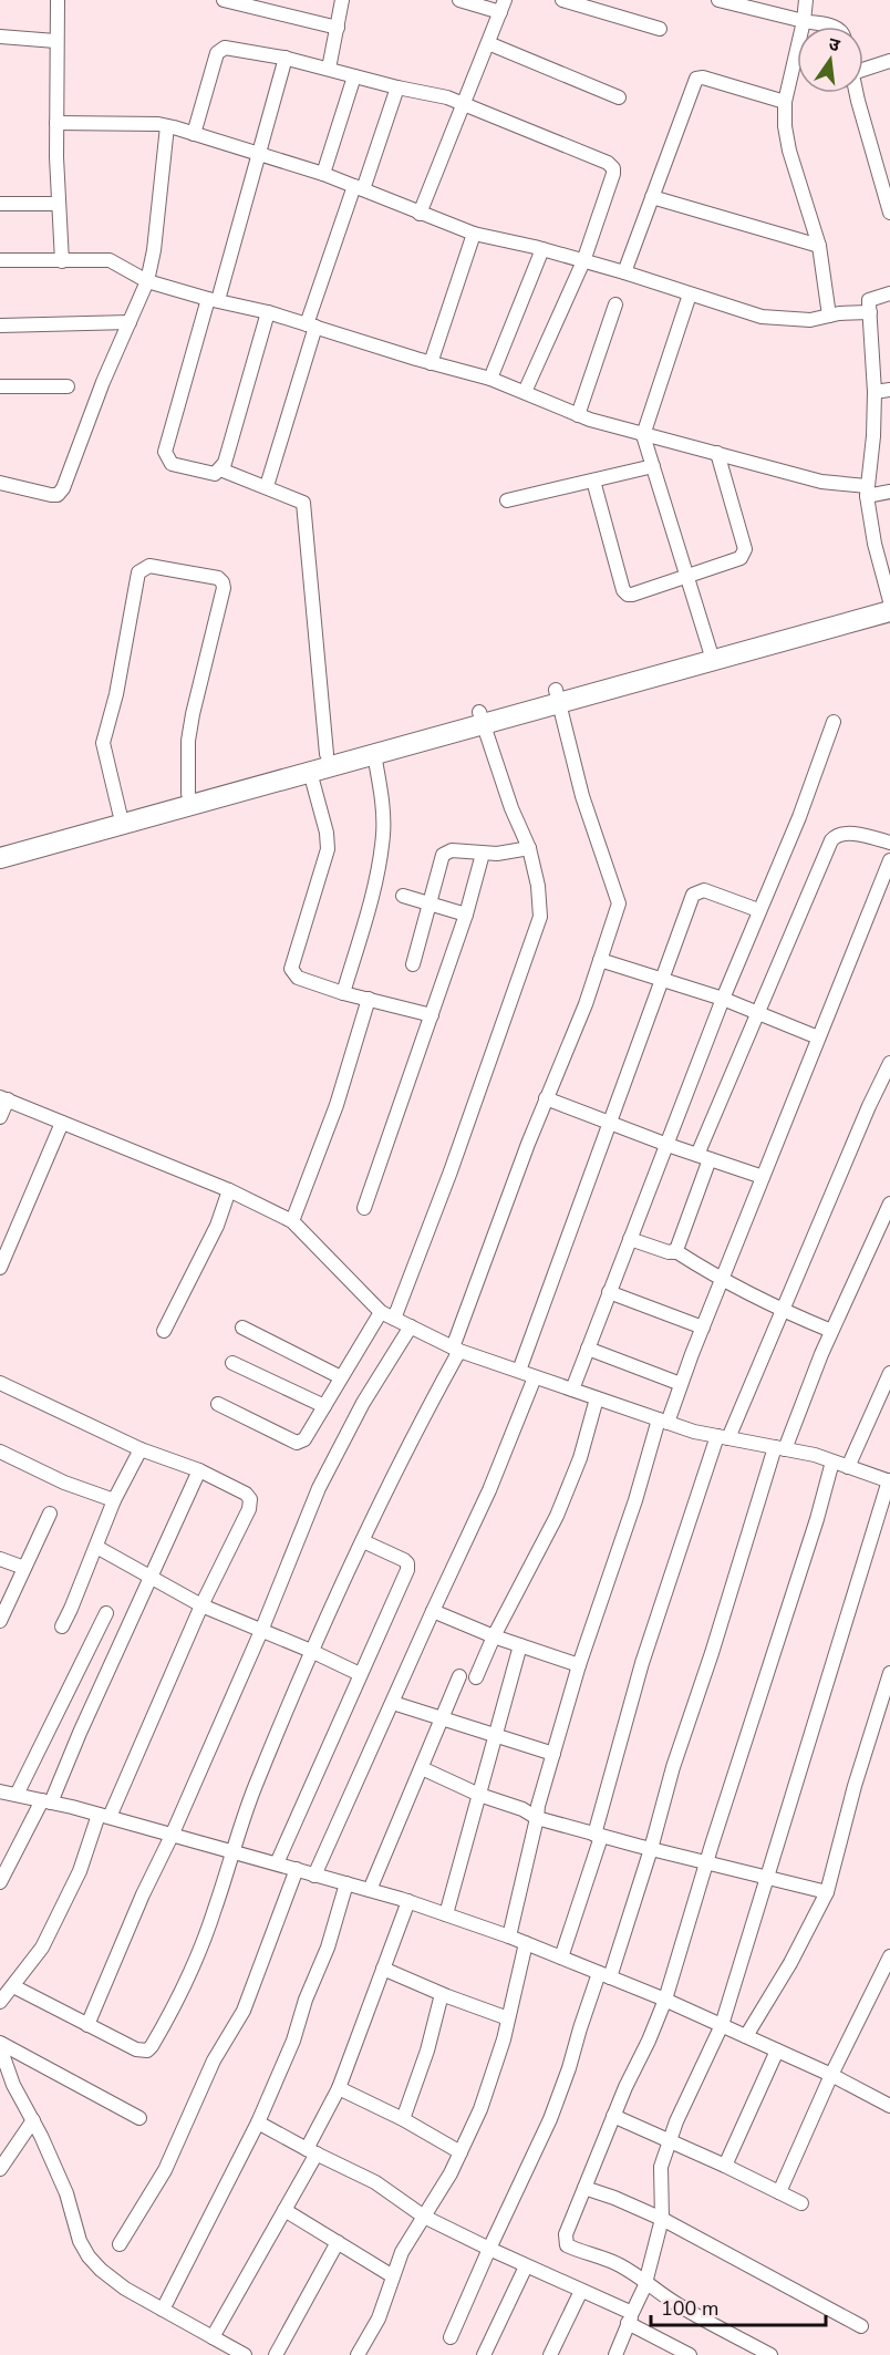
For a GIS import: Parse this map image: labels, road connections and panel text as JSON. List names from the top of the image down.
{
  "scale_bar": "100 m",
  "north": "top"
}
